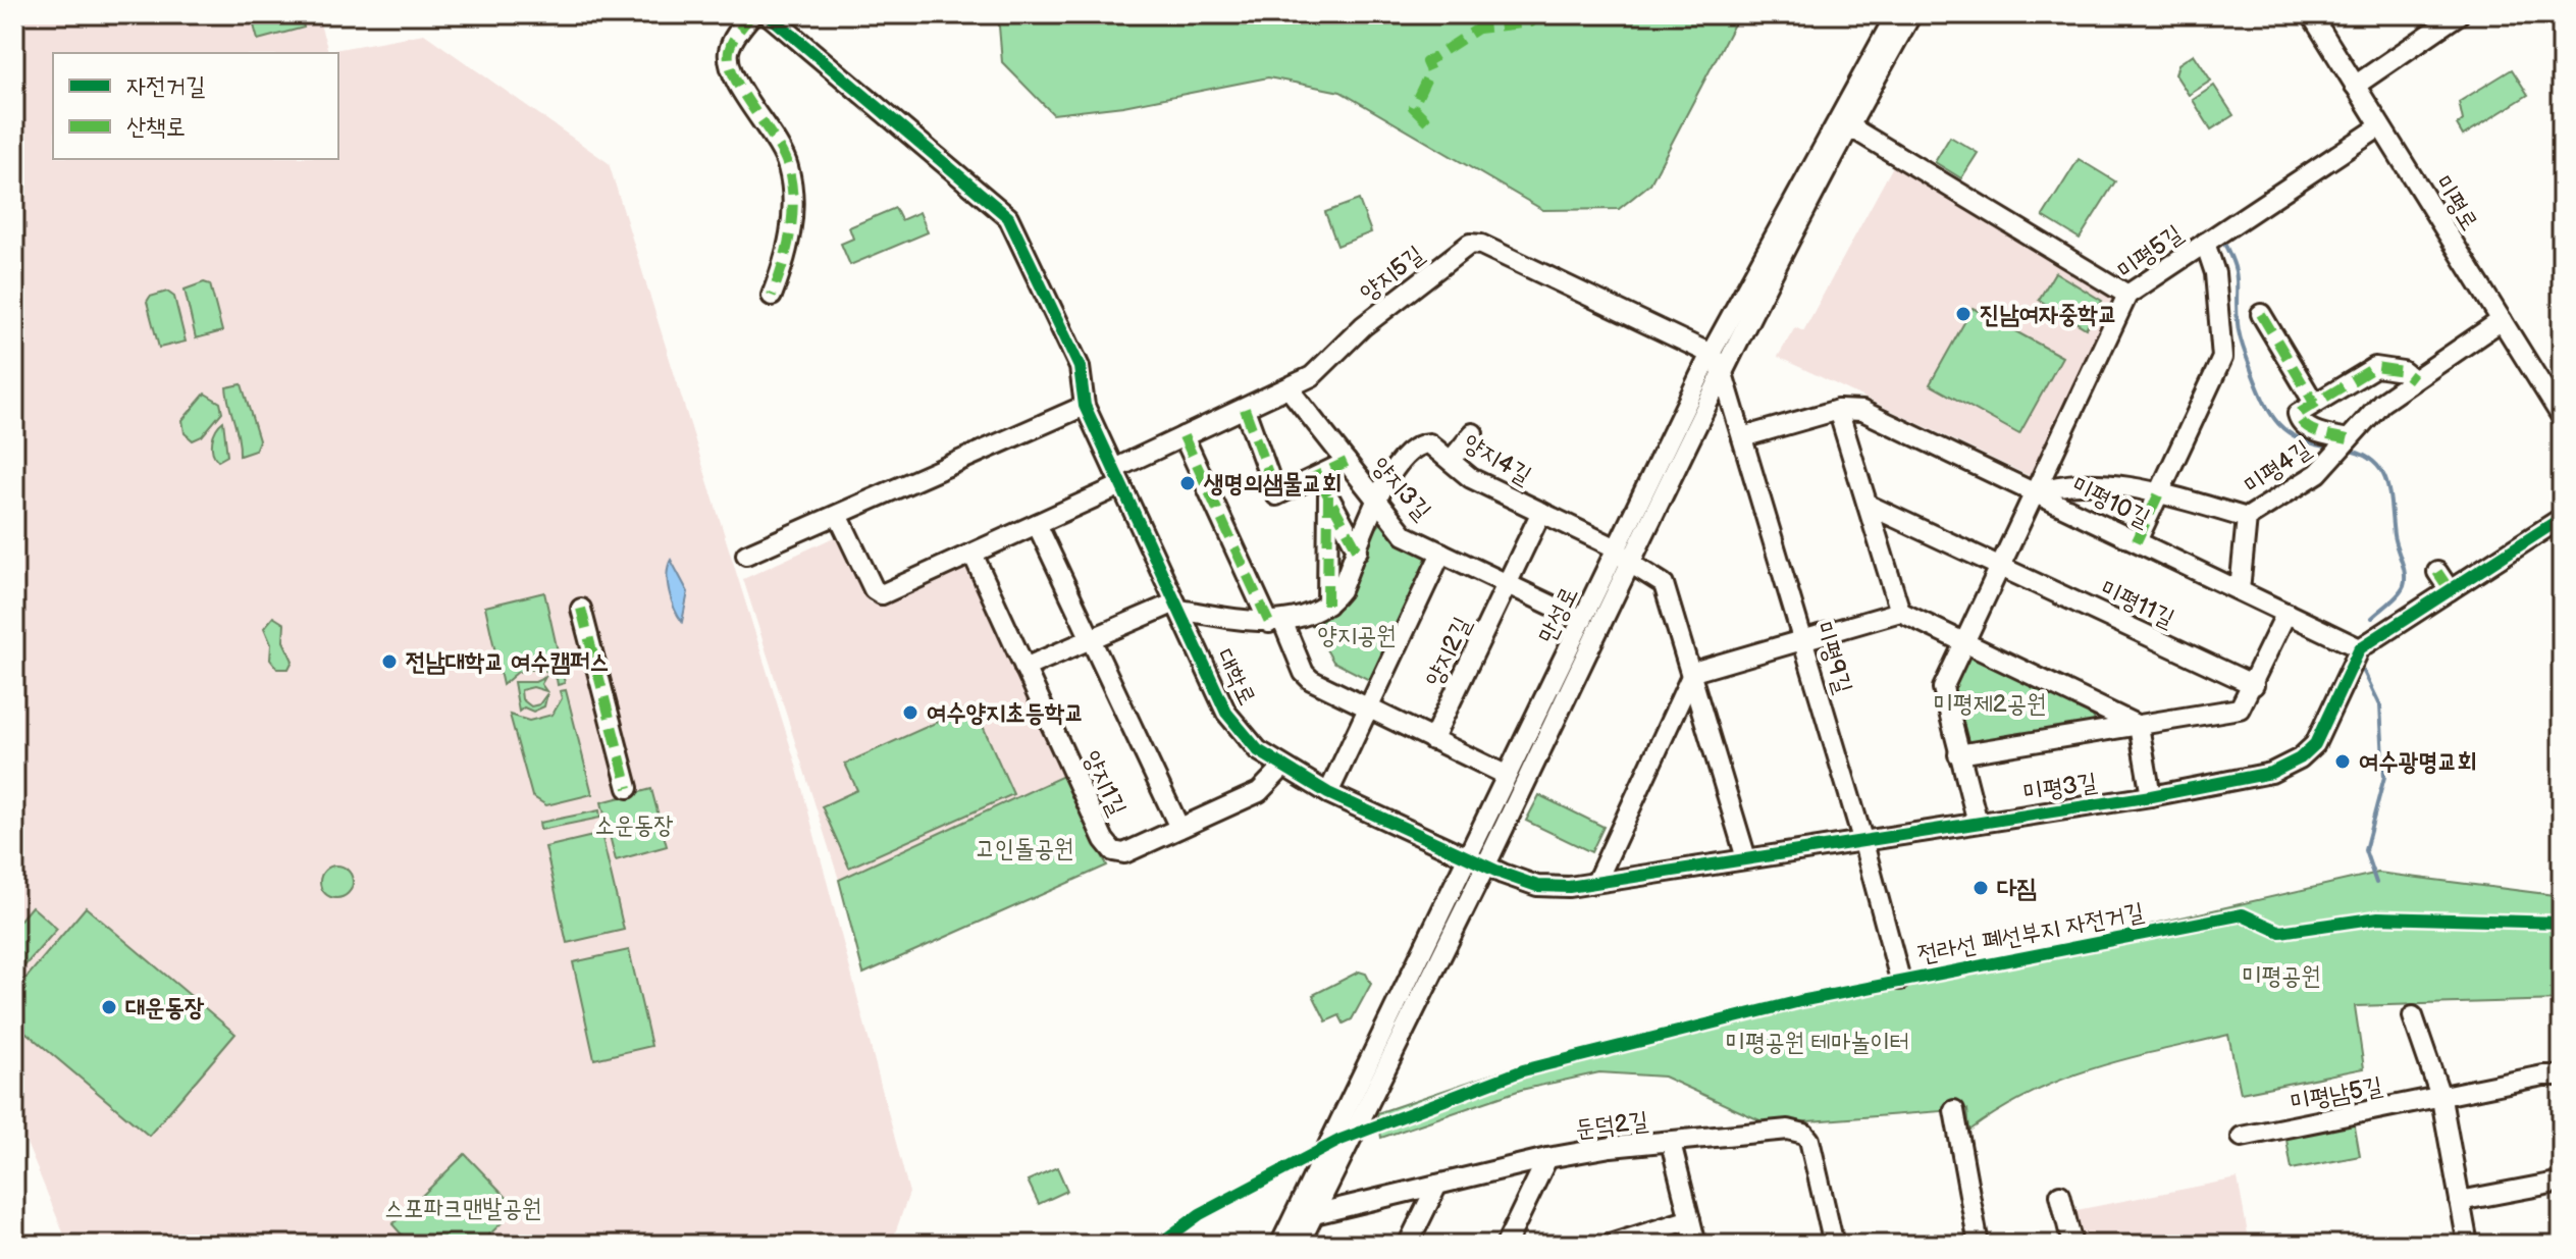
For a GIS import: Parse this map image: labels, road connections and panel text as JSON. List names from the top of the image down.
{
  "streets": {
    "street": [
      "미평로",
      "미평5길",
      "양지5길",
      "양지4길",
      "미평4길",
      "양지3길",
      "미평10길",
      "미평11길",
      "만성로",
      "양지2길",
      "미평9길",
      "대학로",
      "양지1길",
      "미평3길",
      "미평남5길",
      "둔덕2길"
    ],
    "cycle path": ["전라선 폐선부지 자전거길"]
  },
  "crossings": [
    ["미평로", "미평5길"],
    ["미평로", "미평4길"],
    ["미평5길", "미평4길"],
    ["미평5길", "미평10길"],
    ["미평5길", "미평11길"],
    ["미평5길", "미평3길"],
    ["양지5길", "양지3길"],
    ["양지5길", "만성로"],
    ["양지5길", "미평9길"],
    ["양지5길", "대학로"],
    ["양지4길", "양지3길"],
    ["양지4길", "만성로"],
    ["미평4길", "미평10길"],
    ["양지3길", "만성로"],
    ["양지3길", "양지2길"],
    ["미평10길", "미평9길"],
    ["미평10길", "미평3길"],
    ["만성로", "미평9길"],
    ["만성로", "대학로"],
    ["만성로", "미평3길"],
    ["만성로", "둔덕2길"],
    ["양지2길", "대학로"],
    ["미평9길", "미평3길"],
    ["대학로", "양지1길"],
    ["대학로", "미평3길"]
  ],
  "parks": [
    "양지공원",
    "미평제2공원",
    "소운동장",
    "고인돌공원",
    "미평공원",
    "미평공원 테마놀이터",
    "스포파크맨발공원"
  ],
  "places": [
    "진남여자중학교",
    "생명의샘물교회",
    "전남대학교 여수캠퍼스",
    "여수양지초등학교",
    "여수광명교회",
    "다짐",
    "대운동장"
  ],
  "legend": ["자전거길", "산책로"]
}
